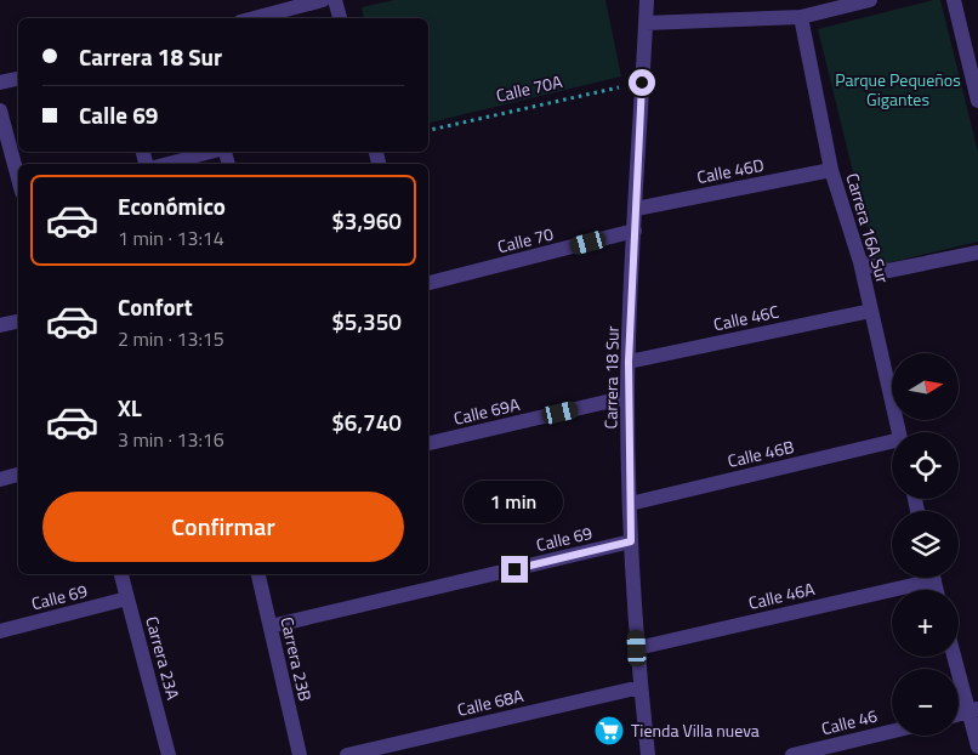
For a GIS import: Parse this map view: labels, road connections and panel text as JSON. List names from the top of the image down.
{
  "streets": {
    "street": [
      "Calle 46D",
      "Carrera 16A Sur",
      "Calle 70",
      "Calle 46C",
      "Carrera 18 Sur",
      "Calle 69A",
      "Calle 46B",
      "Calle 69",
      "Calle 46A",
      "Carrera 23A",
      "Carrera 23B",
      "Calle 68A",
      "Calle 46"
    ],
    "path": ["Calle 70A"]
  },
  "crossings": [
    ["Calle 70A", "Carrera 18 Sur"],
    ["Calle 46D", "Carrera 16A Sur"],
    ["Calle 46D", "Carrera 18 Sur"],
    ["Carrera 16A Sur", "Calle 46C"],
    ["Calle 70", "Carrera 18 Sur"],
    ["Calle 46C", "Carrera 18 Sur"],
    ["Carrera 18 Sur", "Calle 69A"],
    ["Carrera 18 Sur", "Calle 46B"],
    ["Carrera 18 Sur", "Calle 69"],
    ["Carrera 18 Sur", "Calle 46A"],
    ["Carrera 18 Sur", "Calle 68A"],
    ["Calle 69", "Carrera 23A"],
    ["Calle 69", "Carrera 23B"]
  ],
  "parks": ["Parque Pequeños Gigantes"],
  "places": {
    "supermarket": ["Tienda Villa nueva"]
  },
  "north": "right",
  "page": {
    "banner": ["Carrera 18 Sur", "Calle 69"],
    "list": [
      {
        "name": "Económico",
        "note": "1 min · 13:14",
        "value": "$3,960"
      },
      {
        "name": "Confort",
        "note": "2 min · 13:15",
        "value": "$5,350"
      },
      {
        "name": "XL",
        "note": "3 min · 13:16",
        "value": "$6,740"
      }
    ],
    "map_buttons": ["+", "−"],
    "buttons": "Confirmar",
    "bubble": "1 min"
  }
}
